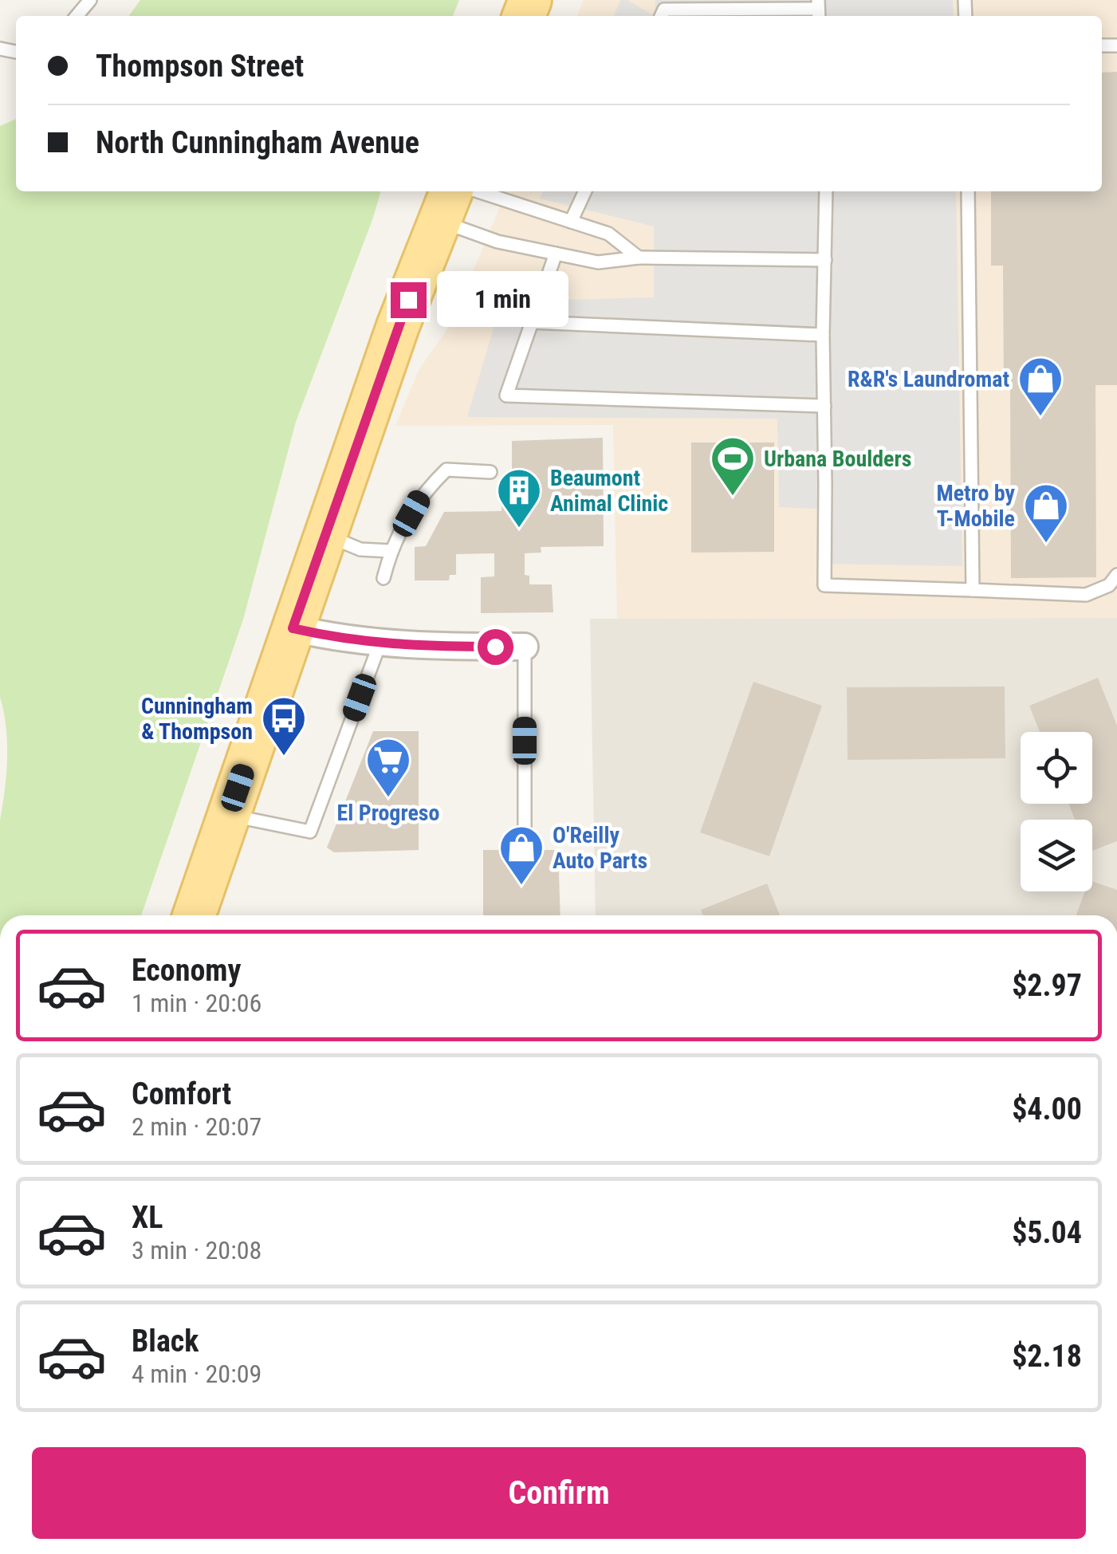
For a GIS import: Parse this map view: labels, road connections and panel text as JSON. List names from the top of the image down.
{
  "places": {
    "shop": ["R&R's Laundromat", "Metro by T-Mobile", "O'Reilly Auto Parts"],
    "sports": ["Urbana Boulders"],
    "building": ["Beaumont Animal Clinic"],
    "bus stop": ["Cunningham & Thompson"],
    "supermarket": ["El Progreso"]
  },
  "page": {
    "banner": ["Thompson Street", "North Cunningham Avenue"],
    "bubble": "1 min",
    "list": [
      {
        "name": "Economy",
        "note": "1 min · 20:06",
        "value": "$2.97"
      },
      {
        "name": "Comfort",
        "note": "2 min · 20:07",
        "value": "$4.00"
      },
      {
        "name": "XL",
        "note": "3 min · 20:08",
        "value": "$5.04"
      },
      {
        "name": "Black",
        "note": "4 min · 20:09",
        "value": "$2.18"
      }
    ],
    "buttons": "Confirm"
  }
}
